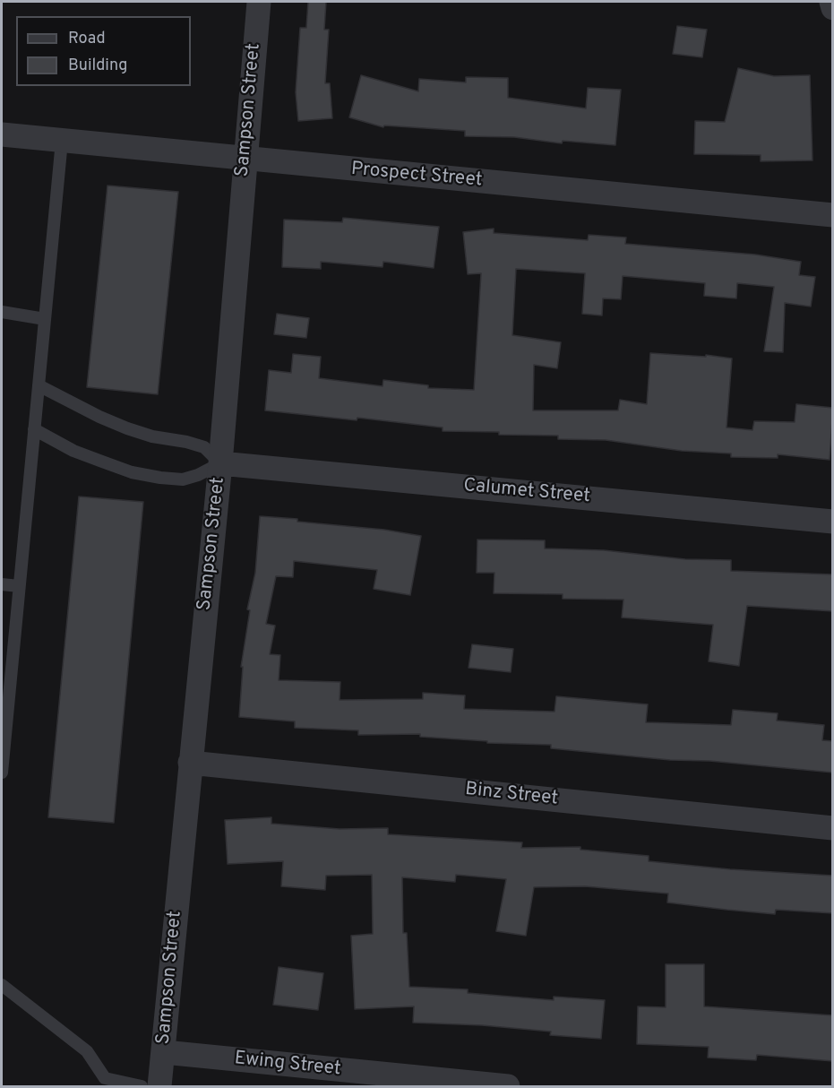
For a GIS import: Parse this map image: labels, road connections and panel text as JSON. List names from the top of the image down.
{
  "streets": {
    "street": [
      "Sampson Street",
      "Prospect Street",
      "Calumet Street",
      "Binz Street",
      "Ewing Street"
    ]
  },
  "crossings": [
    ["Sampson Street", "Prospect Street"],
    ["Sampson Street", "Calumet Street"],
    ["Sampson Street", "Binz Street"],
    ["Sampson Street", "Ewing Street"]
  ],
  "legend": ["Road", "Building"]
}
